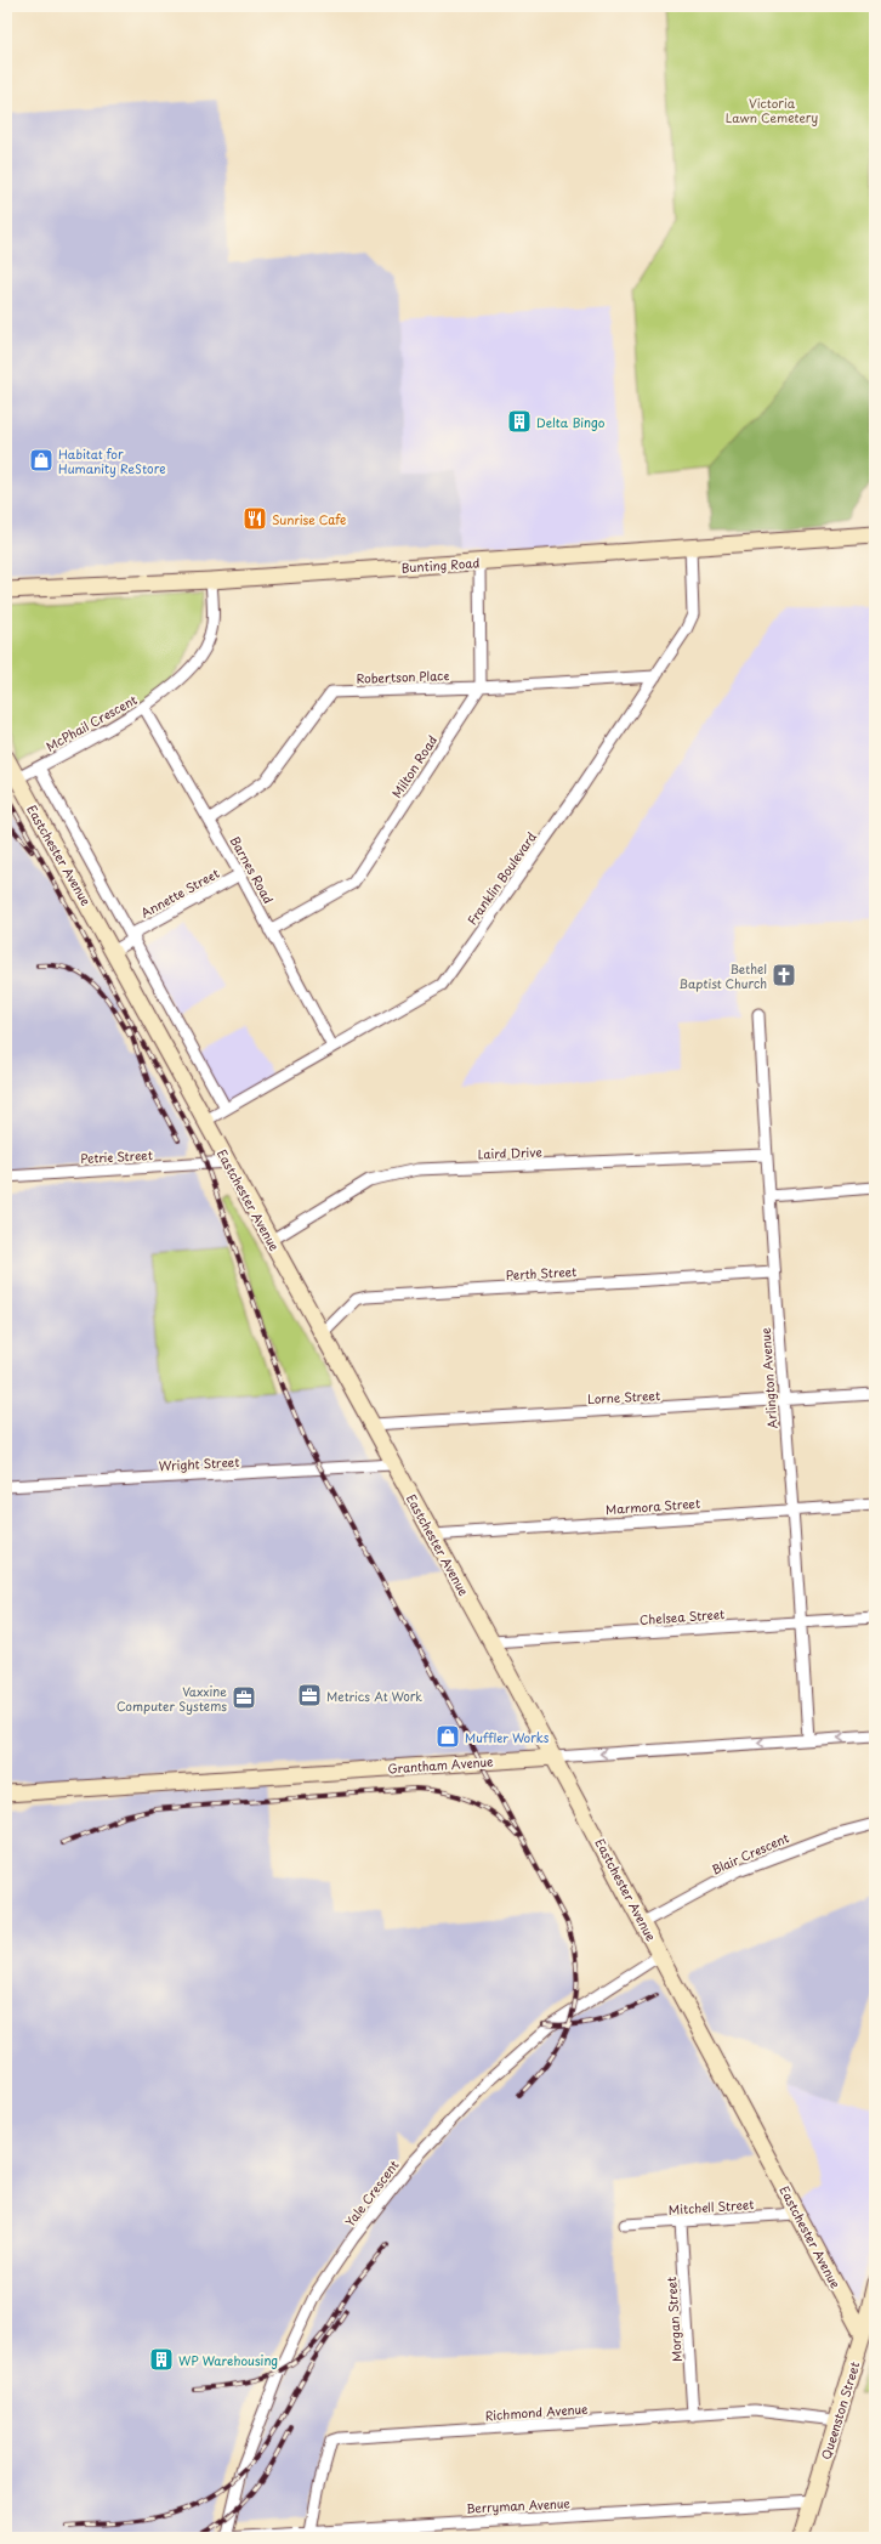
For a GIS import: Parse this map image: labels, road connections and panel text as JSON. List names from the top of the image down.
{
  "streets": {
    "street": [
      "Bunting Road",
      "Robertson Place",
      "McPhail Crescent",
      "Milton Road",
      "Eastchester Avenue",
      "Barnes Road",
      "Franklin Boulevard",
      "Annette Street",
      "Laird Drive",
      "Petrie Street",
      "Perth Street",
      "Arlington Avenue",
      "Lorne Street",
      "Wright Street",
      "Marmora Street",
      "Chelsea Street",
      "Grantham Avenue",
      "Blair Crescent",
      "Yale Crescent",
      "Mitchell Street",
      "Morgan Street",
      "Queenston Street",
      "Richmond Avenue",
      "Berryman Avenue"
    ]
  },
  "crossings": [
    ["Bunting Road", "McPhail Crescent"],
    ["Bunting Road", "Franklin Boulevard"],
    ["Robertson Place", "Milton Road"],
    ["Robertson Place", "Barnes Road"],
    ["Robertson Place", "Franklin Boulevard"],
    ["McPhail Crescent", "Eastchester Avenue"],
    ["McPhail Crescent", "Barnes Road"],
    ["Milton Road", "Barnes Road"],
    ["Eastchester Avenue", "Franklin Boulevard"],
    ["Eastchester Avenue", "Annette Street"],
    ["Eastchester Avenue", "Laird Drive"],
    ["Eastchester Avenue", "Petrie Street"],
    ["Eastchester Avenue", "Perth Street"],
    ["Eastchester Avenue", "Lorne Street"],
    ["Eastchester Avenue", "Wright Street"],
    ["Eastchester Avenue", "Marmora Street"],
    ["Eastchester Avenue", "Chelsea Street"],
    ["Eastchester Avenue", "Grantham Avenue"],
    ["Eastchester Avenue", "Blair Crescent"],
    ["Eastchester Avenue", "Yale Crescent"],
    ["Eastchester Avenue", "Mitchell Street"],
    ["Eastchester Avenue", "Queenston Street"],
    ["Barnes Road", "Franklin Boulevard"],
    ["Barnes Road", "Annette Street"],
    ["Laird Drive", "Arlington Avenue"],
    ["Perth Street", "Arlington Avenue"],
    ["Arlington Avenue", "Lorne Street"],
    ["Arlington Avenue", "Marmora Street"],
    ["Arlington Avenue", "Chelsea Street"],
    ["Arlington Avenue", "Grantham Avenue"],
    ["Yale Crescent", "Berryman Avenue"],
    ["Mitchell Street", "Morgan Street"],
    ["Morgan Street", "Richmond Avenue"],
    ["Queenston Street", "Richmond Avenue"],
    ["Queenston Street", "Berryman Avenue"],
    ["Richmond Avenue", "Berryman Avenue"]
  ],
  "one_way": ["Grantham Avenue"],
  "parks": ["Victoria Lawn Cemetery"],
  "places": {
    "building": ["Delta Bingo", "WP Warehousing"],
    "shop": ["Habitat for Humanity ReStore", "Muffler Works"],
    "restaurant": ["Sunrise Cafe"],
    "church": ["Bethel Baptist Church"],
    "office": ["Metrics At Work", "Vaxxine Computer Systems"]
  }
}
